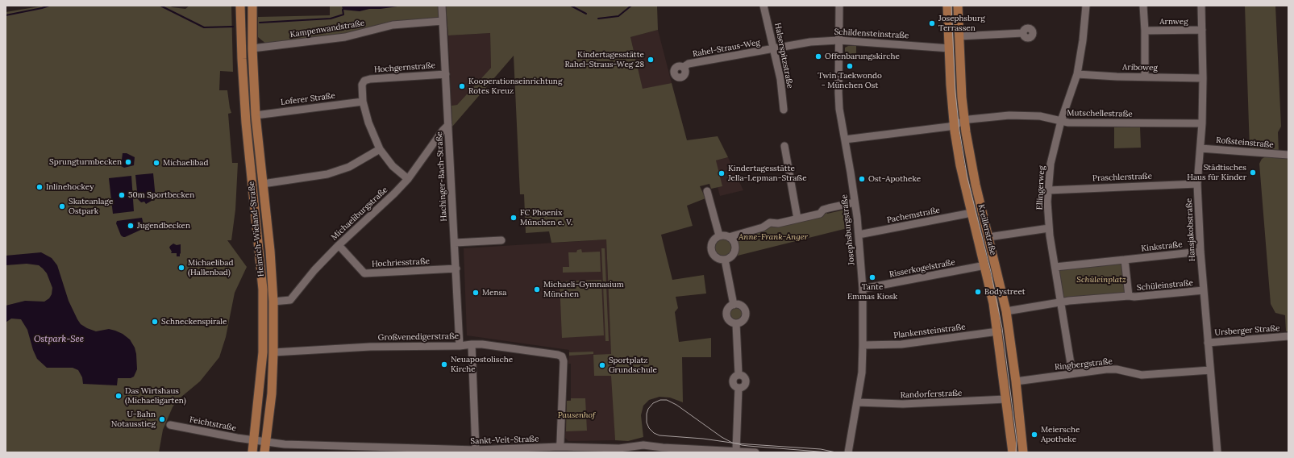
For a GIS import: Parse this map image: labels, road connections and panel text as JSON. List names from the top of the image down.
{
  "streets": {
    "main road": ["Heinrich-Wieland-Straße", "Kreillerstraße"],
    "street": [
      "Arnweg",
      "Kampenwandstraße",
      "Schildensteinstraße",
      "Rahel-Straus-Weg",
      "Halserspitzstraße",
      "Hochgernstraße",
      "Ariboweg",
      "Loferer Straße",
      "Mutschellestraße",
      "Roßsteinstraße",
      "Hachinger-Bach-Straße",
      "Praschlerstraße",
      "Ellingerweg",
      "Michaeliburgstraße",
      "Pachemstraße",
      "Josephsburgstraße",
      "Hansjakobstraße",
      "Kinkstraße",
      "Hochriesstraße",
      "Risserkogelstraße",
      "Schüleinstraße",
      "Ursberger Straße",
      "Plankensteinstraße",
      "Großvenedigerstraße",
      "Ringbergstraße",
      "Randorferstraße",
      "Feichtstraße",
      "Sankt-Veit-Straße"
    ]
  },
  "crossings": [
    ["Arnweg", "Hansjakobstraße"],
    ["Kampenwandstraße", "Hachinger-Bach-Straße"],
    ["Kampenwandstraße", "Heinrich-Wieland-Straße"],
    ["Schildensteinstraße", "Rahel-Straus-Weg"],
    ["Schildensteinstraße", "Halserspitzstraße"],
    ["Schildensteinstraße", "Josephsburgstraße"],
    ["Schildensteinstraße", "Kreillerstraße"],
    ["Rahel-Straus-Weg", "Halserspitzstraße"],
    ["Hochgernstraße", "Loferer Straße"],
    ["Hochgernstraße", "Hachinger-Bach-Straße"],
    ["Ariboweg", "Ellingerweg"],
    ["Ariboweg", "Hansjakobstraße"],
    ["Loferer Straße", "Heinrich-Wieland-Straße"],
    ["Mutschellestraße", "Ellingerweg"],
    ["Mutschellestraße", "Josephsburgstraße"],
    ["Mutschellestraße", "Kreillerstraße"],
    ["Mutschellestraße", "Hansjakobstraße"],
    ["Roßsteinstraße", "Hansjakobstraße"],
    ["Hachinger-Bach-Straße", "Michaeliburgstraße"],
    ["Hachinger-Bach-Straße", "Hochriesstraße"],
    ["Hachinger-Bach-Straße", "Großvenedigerstraße"],
    ["Praschlerstraße", "Ellingerweg"],
    ["Praschlerstraße", "Hansjakobstraße"],
    ["Ellingerweg", "Ringbergstraße"],
    ["Michaeliburgstraße", "Heinrich-Wieland-Straße"],
    ["Michaeliburgstraße", "Hochriesstraße"],
    ["Pachemstraße", "Josephsburgstraße"],
    ["Pachemstraße", "Kreillerstraße"],
    ["Heinrich-Wieland-Straße", "Großvenedigerstraße"],
    ["Heinrich-Wieland-Straße", "Feichtstraße"],
    ["Heinrich-Wieland-Straße", "Sankt-Veit-Straße"],
    ["Josephsburgstraße", "Risserkogelstraße"],
    ["Josephsburgstraße", "Plankensteinstraße"],
    ["Josephsburgstraße", "Randorferstraße"],
    ["Kreillerstraße", "Risserkogelstraße"],
    ["Kreillerstraße", "Plankensteinstraße"],
    ["Kreillerstraße", "Ringbergstraße"],
    ["Kreillerstraße", "Randorferstraße"],
    ["Hansjakobstraße", "Kinkstraße"],
    ["Hansjakobstraße", "Schüleinstraße"],
    ["Hansjakobstraße", "Ursberger Straße"],
    ["Hansjakobstraße", "Ringbergstraße"],
    ["Großvenedigerstraße", "Sankt-Veit-Straße"],
    ["Feichtstraße", "Sankt-Veit-Straße"]
  ],
  "water": ["Ostpark-See"],
  "parks": ["Anne-Frank-Anger", "Schüleinplatz", "Pausenhof"],
  "places": [
    "Josephsburg Terrassen",
    "Offenbarungskirche",
    "Kindertagesstätte Rahel-Straus-Weg 28",
    "Twin Taekwondo - München Ost",
    "Kooperationseinrichtung Rotes Kreuz",
    "Sprungturmbecken",
    "Michaelibad",
    "Städtisches Haus für Kinder",
    "Kindertagesstätte Jella-Lepman-Straße",
    "Ost-Apotheke",
    "Inlinehockey",
    "50m Sportbecken",
    "Skateanlage Ostpark",
    "FC Phoenix München e. V.",
    "Jugendbecken",
    "Michaelibad (Hallenbad)",
    "Tante Emmas Kiosk",
    "Michaeli-Gymnasium München",
    "Bodystreet",
    "Mensa",
    "Schneckenspirale",
    "Neuapostolische Kirche",
    "Sportplatz Grundschule",
    "Das Wirtshaus (Michaeligarten)",
    "U-Bahn Notausstieg",
    "Meiersche Apotheke"
  ]
}
